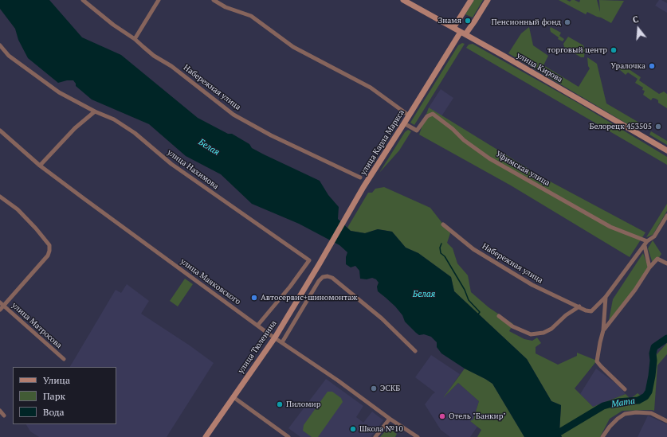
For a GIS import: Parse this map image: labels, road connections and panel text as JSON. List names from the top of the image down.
{
  "streets": {
    "main road": ["улица Кирова", "улица Карла Маркса", "улица Тюленина"],
    "street": [
      "Набережная улица",
      "Уфимская улица",
      "улица Нахимова",
      "улица Маяковского",
      "улица Матросова"
    ]
  },
  "crossings": [
    ["улица Кирова", "улица Карла Маркса"],
    ["улица Карла Маркса", "Уфимская улица"],
    ["улица Карла Маркса", "улица Тюленина"],
    ["улица Нахимова", "улица Маяковского"],
    ["улица Маяковского", "улица Тюленина"]
  ],
  "water": ["Белая", "Мата"],
  "places": [
    "Знамя",
    "Пенсионный фонд",
    "торговый центр",
    "Уралочка",
    "Белорецк 453505",
    "Автосервис+шиномонтаж",
    "ЭСКБ",
    "Пиломир",
    "Отель \"Банкир\"",
    "Школа №10"
  ],
  "legend": ["Улица", "Парк", "Вода"],
  "north": "top"
}
